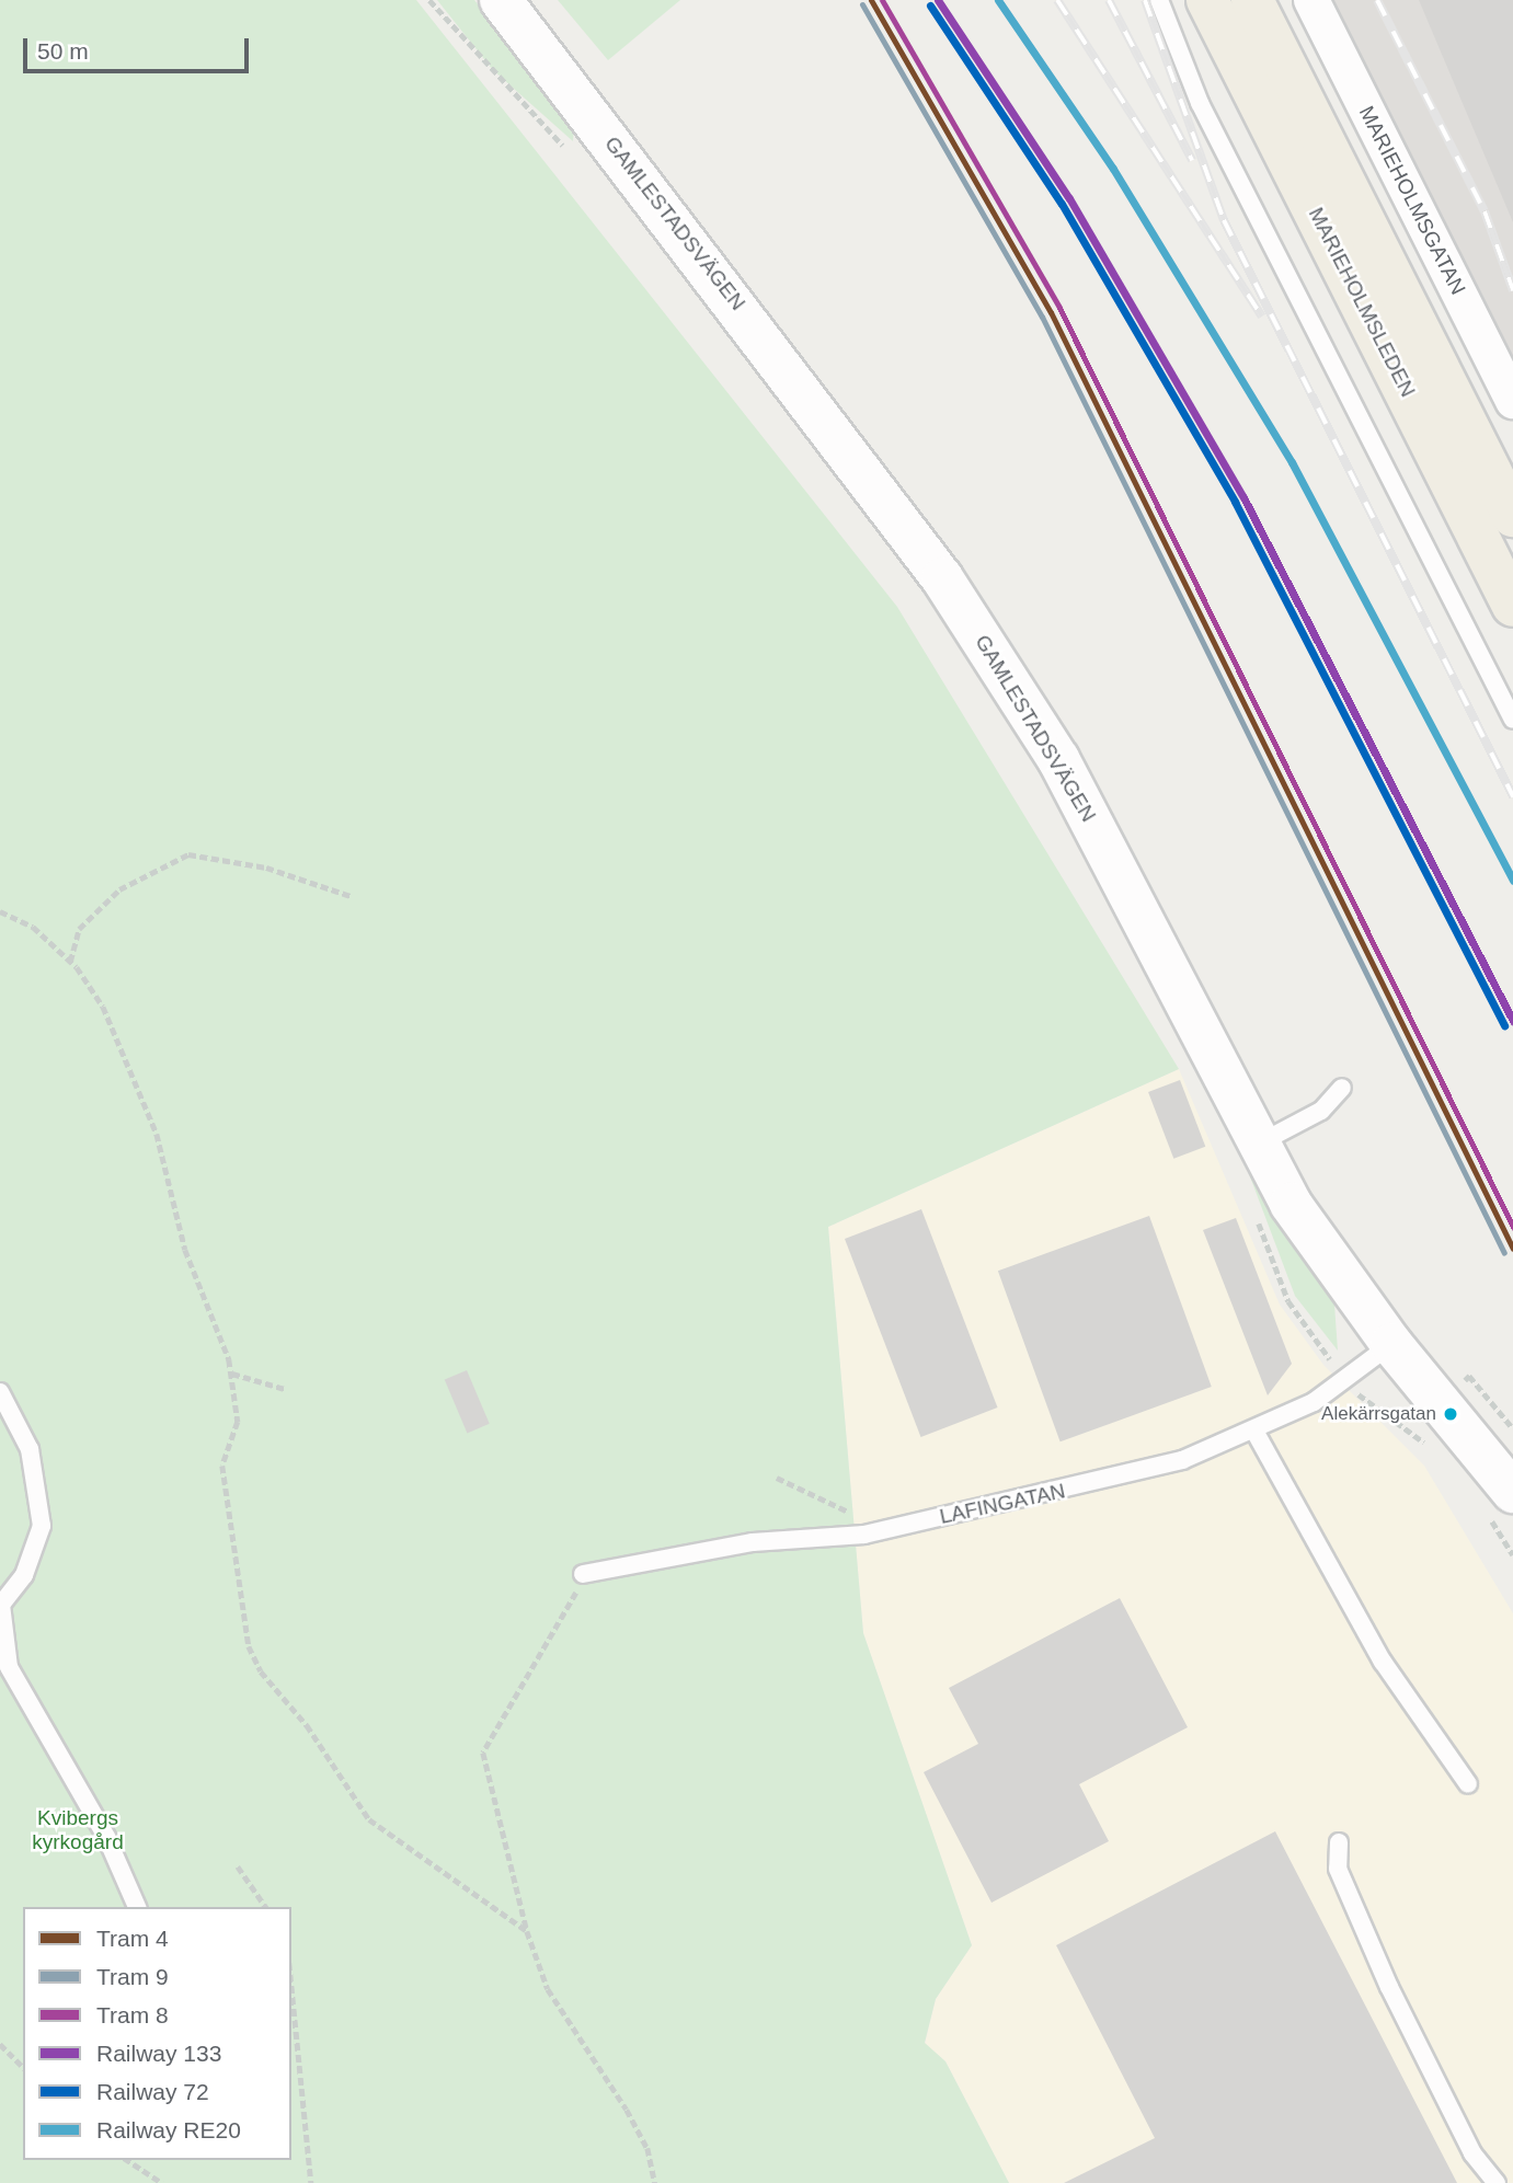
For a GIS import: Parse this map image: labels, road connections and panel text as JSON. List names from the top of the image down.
{
  "streets": {
    "highway": ["MARIEHOLMSLEDEN"],
    "street": ["MARIEHOLMSGATAN", "GAMLESTADSVÄGEN"],
    "lane": ["LAFINGATAN"]
  },
  "crossings": [
    ["GAMLESTADSVÄGEN", "LAFINGATAN"]
  ],
  "parks": ["Kvibergs kyrkogård"],
  "places": ["Alekärrsgatan"],
  "lines": [
    "tram line 4",
    "tram line 8",
    "rail line 133",
    "rail line RE20",
    "tram line 9",
    "rail line 72"
  ],
  "legend": [
    "Tram 4",
    "Tram 9",
    "Tram 8",
    "Railway 133",
    "Railway 72",
    "Railway RE20"
  ],
  "scale_bar": "50 m"
}
